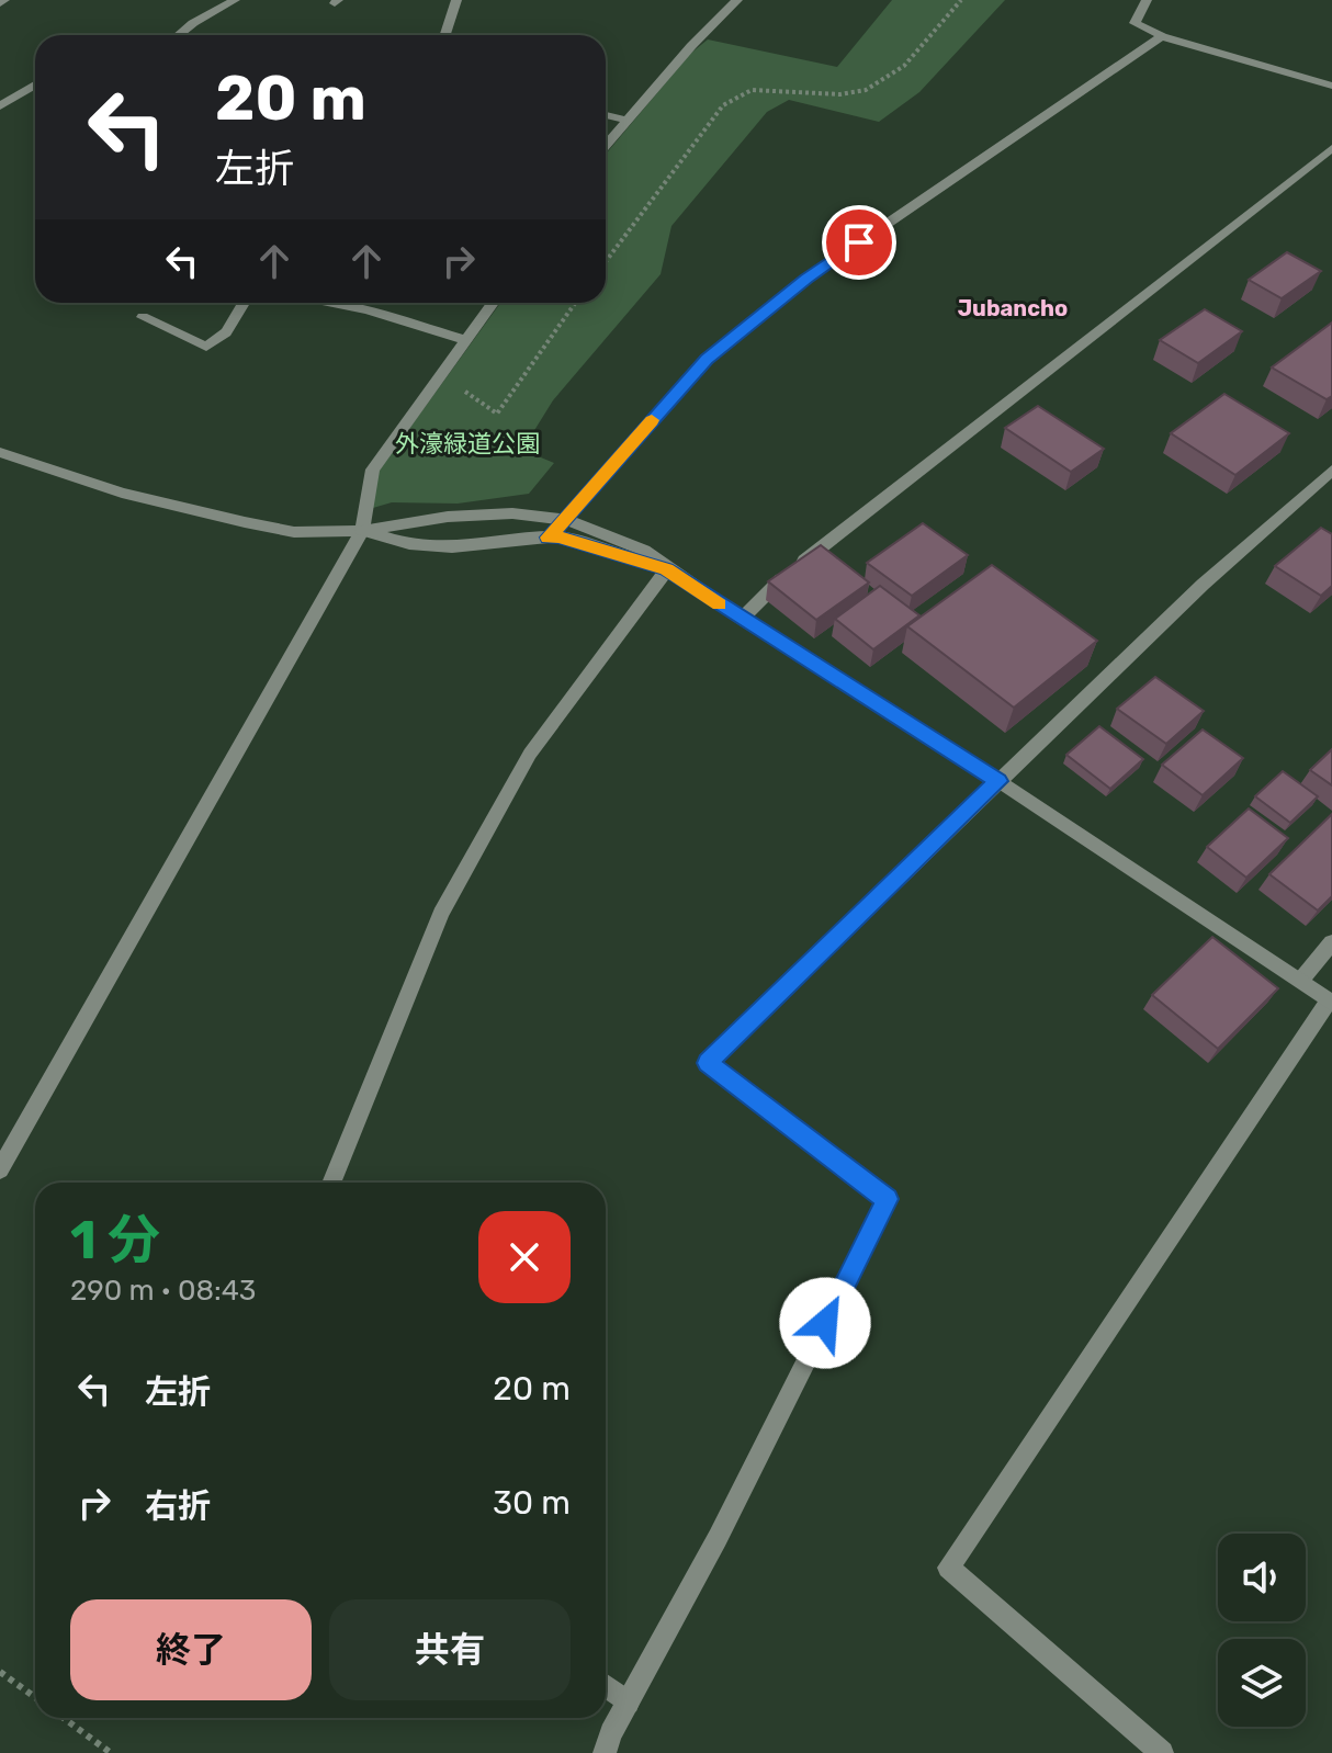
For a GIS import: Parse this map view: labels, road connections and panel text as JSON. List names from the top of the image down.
{
  "districts": ["Jubancho"],
  "parks": ["外濠緑道公園"],
  "page": {
    "turn": ["20 m", "左折"],
    "heading": ["1 分", "290 m · 08:43"],
    "list": [
      {
        "name": "左折",
        "value": "20 m"
      },
      {
        "name": "右折",
        "value": "30 m"
      }
    ],
    "buttons": ["終了", "共有"]
  }
}
